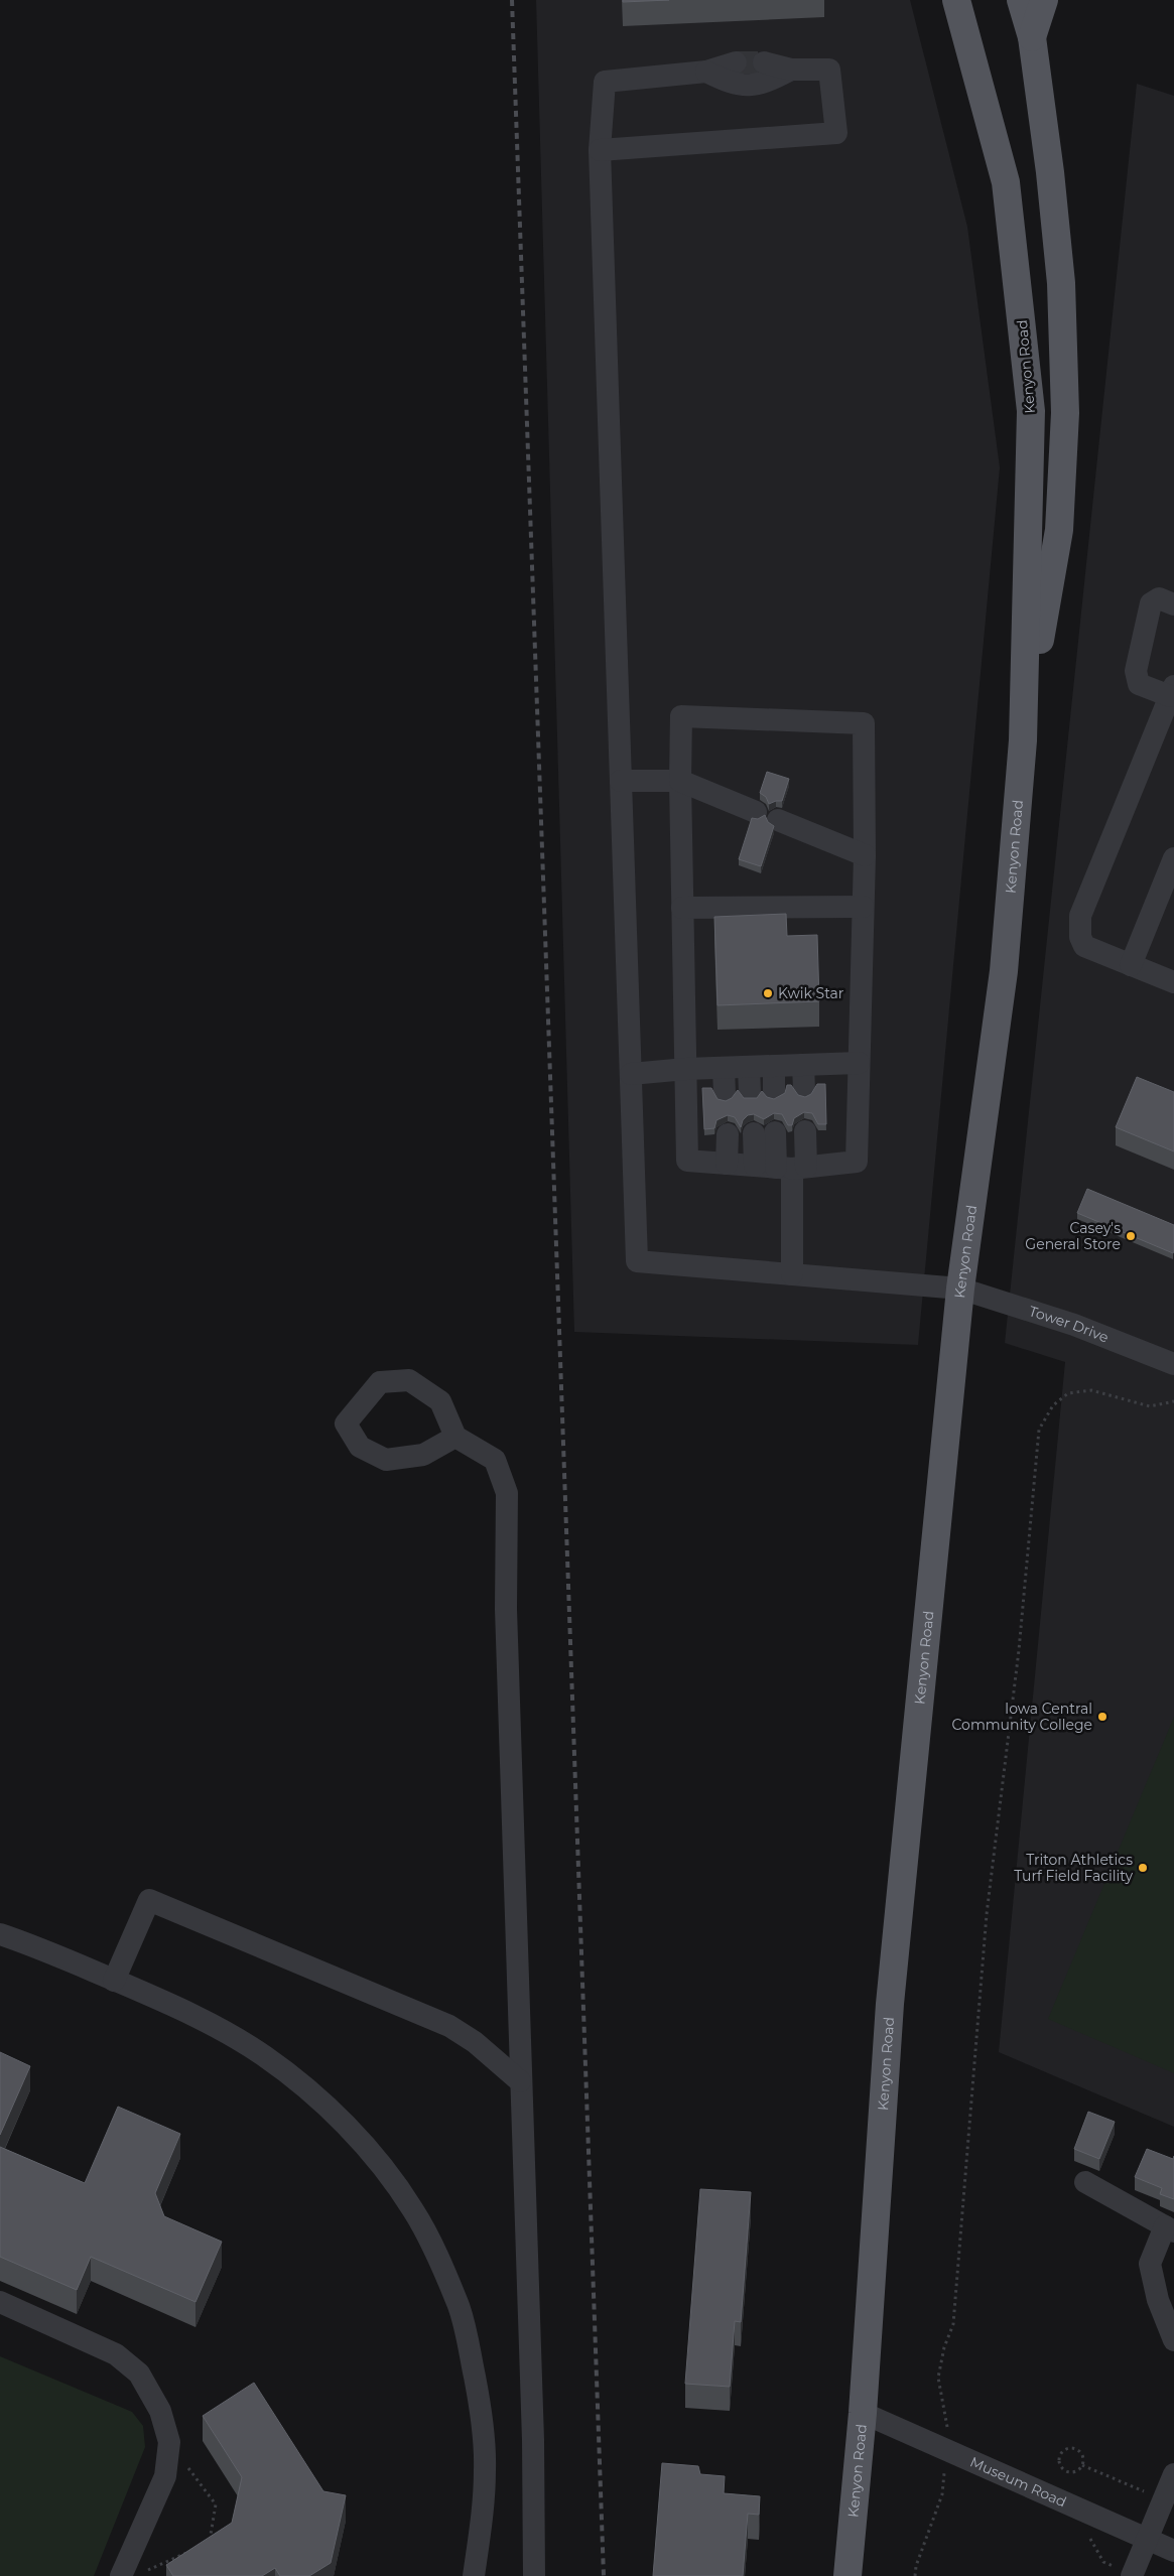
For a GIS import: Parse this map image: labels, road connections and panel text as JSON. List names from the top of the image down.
{
  "streets": {
    "main road": ["Kenyon Road"],
    "street": ["Tower Drive", "Museum Road"]
  },
  "crossings": [
    ["Kenyon Road", "Tower Drive"],
    ["Kenyon Road", "Museum Road"]
  ],
  "places": [
    "Kwik Star",
    "Casey's General Store",
    "Iowa Central Community College",
    "Triton Athletics Turf Field Facility"
  ]
}
